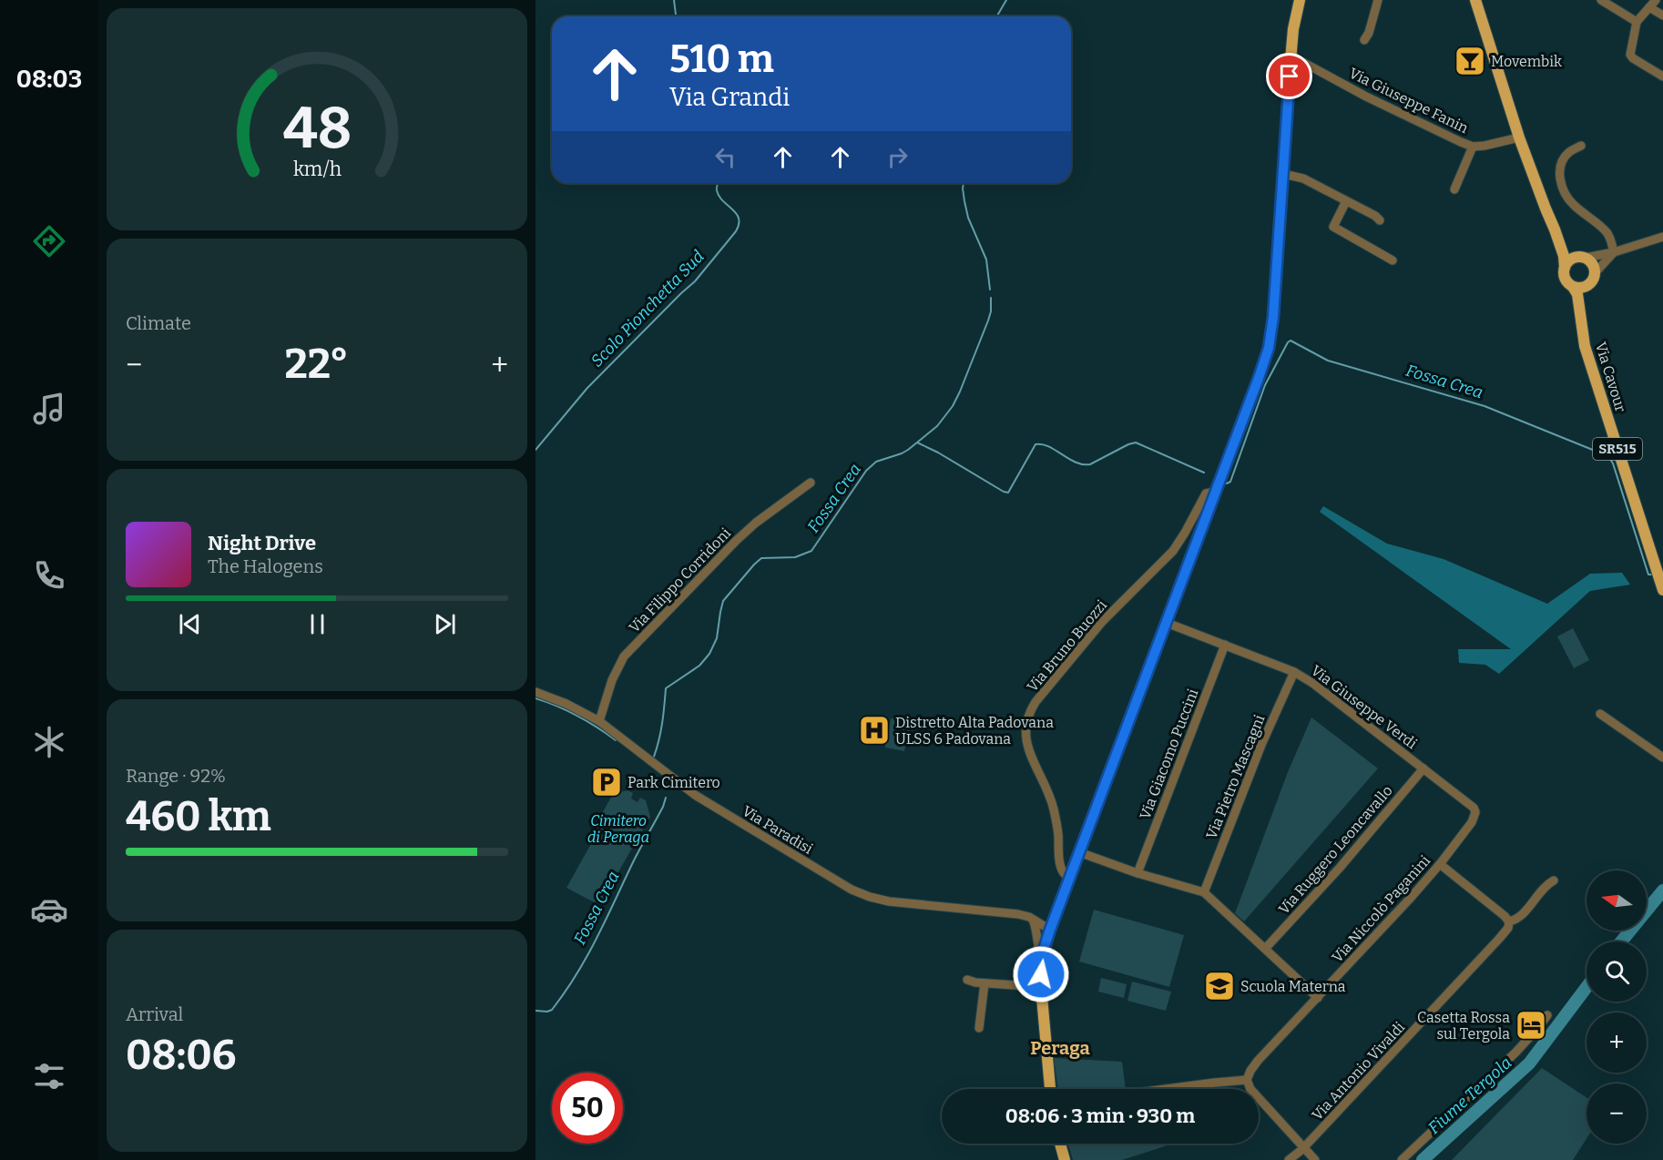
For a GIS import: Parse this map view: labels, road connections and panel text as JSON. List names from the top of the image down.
{
  "streets": {
    "main road": ["Via Cavour", "SR515"],
    "street": [
      "Via Giuseppe Fanin",
      "Via Filippo Corridoni",
      "Via Bruno Buozzi",
      "Via Giuseppe Verdi",
      "Via Giacomo Puccini",
      "Via Pietro Mascagni",
      "Via Paradisi",
      "Via Ruggero Leoncavallo",
      "Via Niccolò Paganini",
      "Via Antonio Vivaldi"
    ]
  },
  "crossings": [
    ["Via Filippo Corridoni", "Via Paradisi"],
    ["Via Giuseppe Verdi", "Via Giacomo Puccini"],
    ["Via Giuseppe Verdi", "Via Pietro Mascagni"],
    ["Via Giuseppe Verdi", "Via Ruggero Leoncavallo"],
    ["Via Giuseppe Verdi", "Via Niccolò Paganini"]
  ],
  "districts": ["Peraga"],
  "water": ["Scolo Pionchetta Sud", "Fossa Crea", "Fiume Tergola"],
  "parks": ["Cimitero di Peraga"],
  "places": {
    "bar": ["Movembik"],
    "hospital": ["Distretto Alta Padovana ULSS 6 Padovana"],
    "parking": ["Park Cimitero"],
    "school or university": ["Scuola Materna"],
    "hotel": ["Casetta Rossa sul Tergola"]
  },
  "north": "left",
  "page": {
    "tabs": "08:03",
    "turn": ["510 m", "Via Grandi"],
    "tile": [
      "Climate",
      ["Range · 92%", "460 km"],
      ["Arrival", "08:06"]
    ],
    "heat": ["−", "22°", "+"],
    "song": ["Night Drive", "The Halogens"],
    "map_buttons": ["+", "−"],
    "limit": "50",
    "trip": "08:06 · 3 min · 930 m",
    "gauge": ["48", "km/h"]
  }
}
